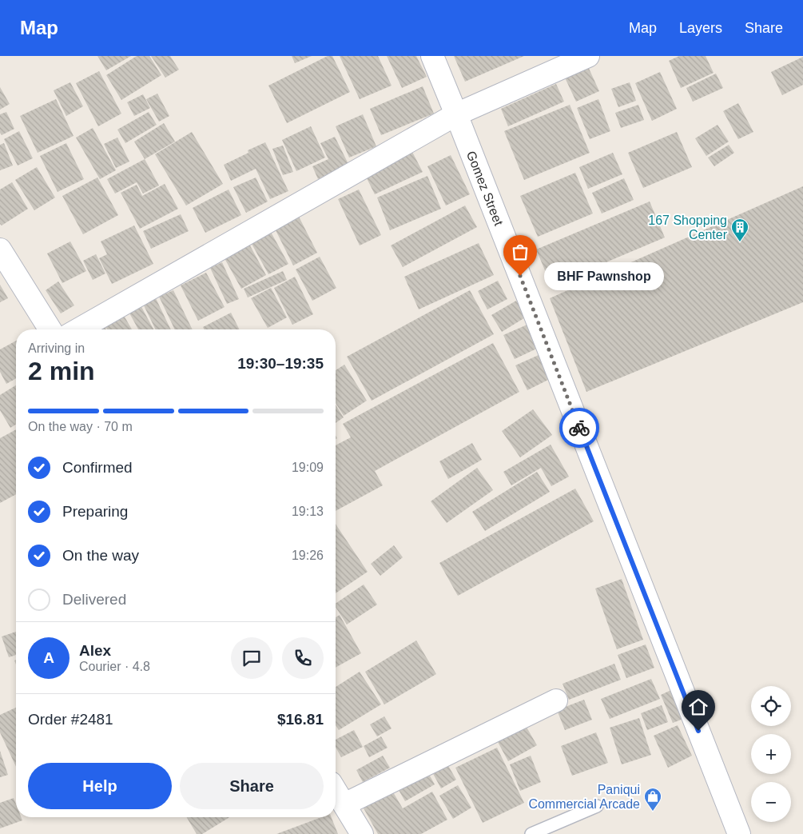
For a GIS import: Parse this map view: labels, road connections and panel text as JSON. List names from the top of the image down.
{
  "streets": {
    "street": ["Gomez Street"]
  },
  "places": {
    "building": ["167 Shopping Center"],
    "other": ["BHF Pawnshop"],
    "shop": ["Paniqui Commercial Arcade"]
  },
  "page": {
    "header": "Map",
    "nav": ["Map", "Layers", "Share"],
    "bubble": "BHF Pawnshop",
    "heading": ["2 min", "Arriving in", "19:30–19:35"],
    "panel": [
      "Alex",
      "Courier · 4.8",
      "Order #2481",
      "$16.81"
    ],
    "bar": "On the way · 70 m",
    "list": [
      ["Confirmed", "19:09"],
      ["Preparing", "19:13"],
      ["On the way", "19:26"],
      "Delivered"
    ],
    "round": "A",
    "map_buttons": ["+", "−"],
    "buttons": ["Help", "Share"]
  }
}
